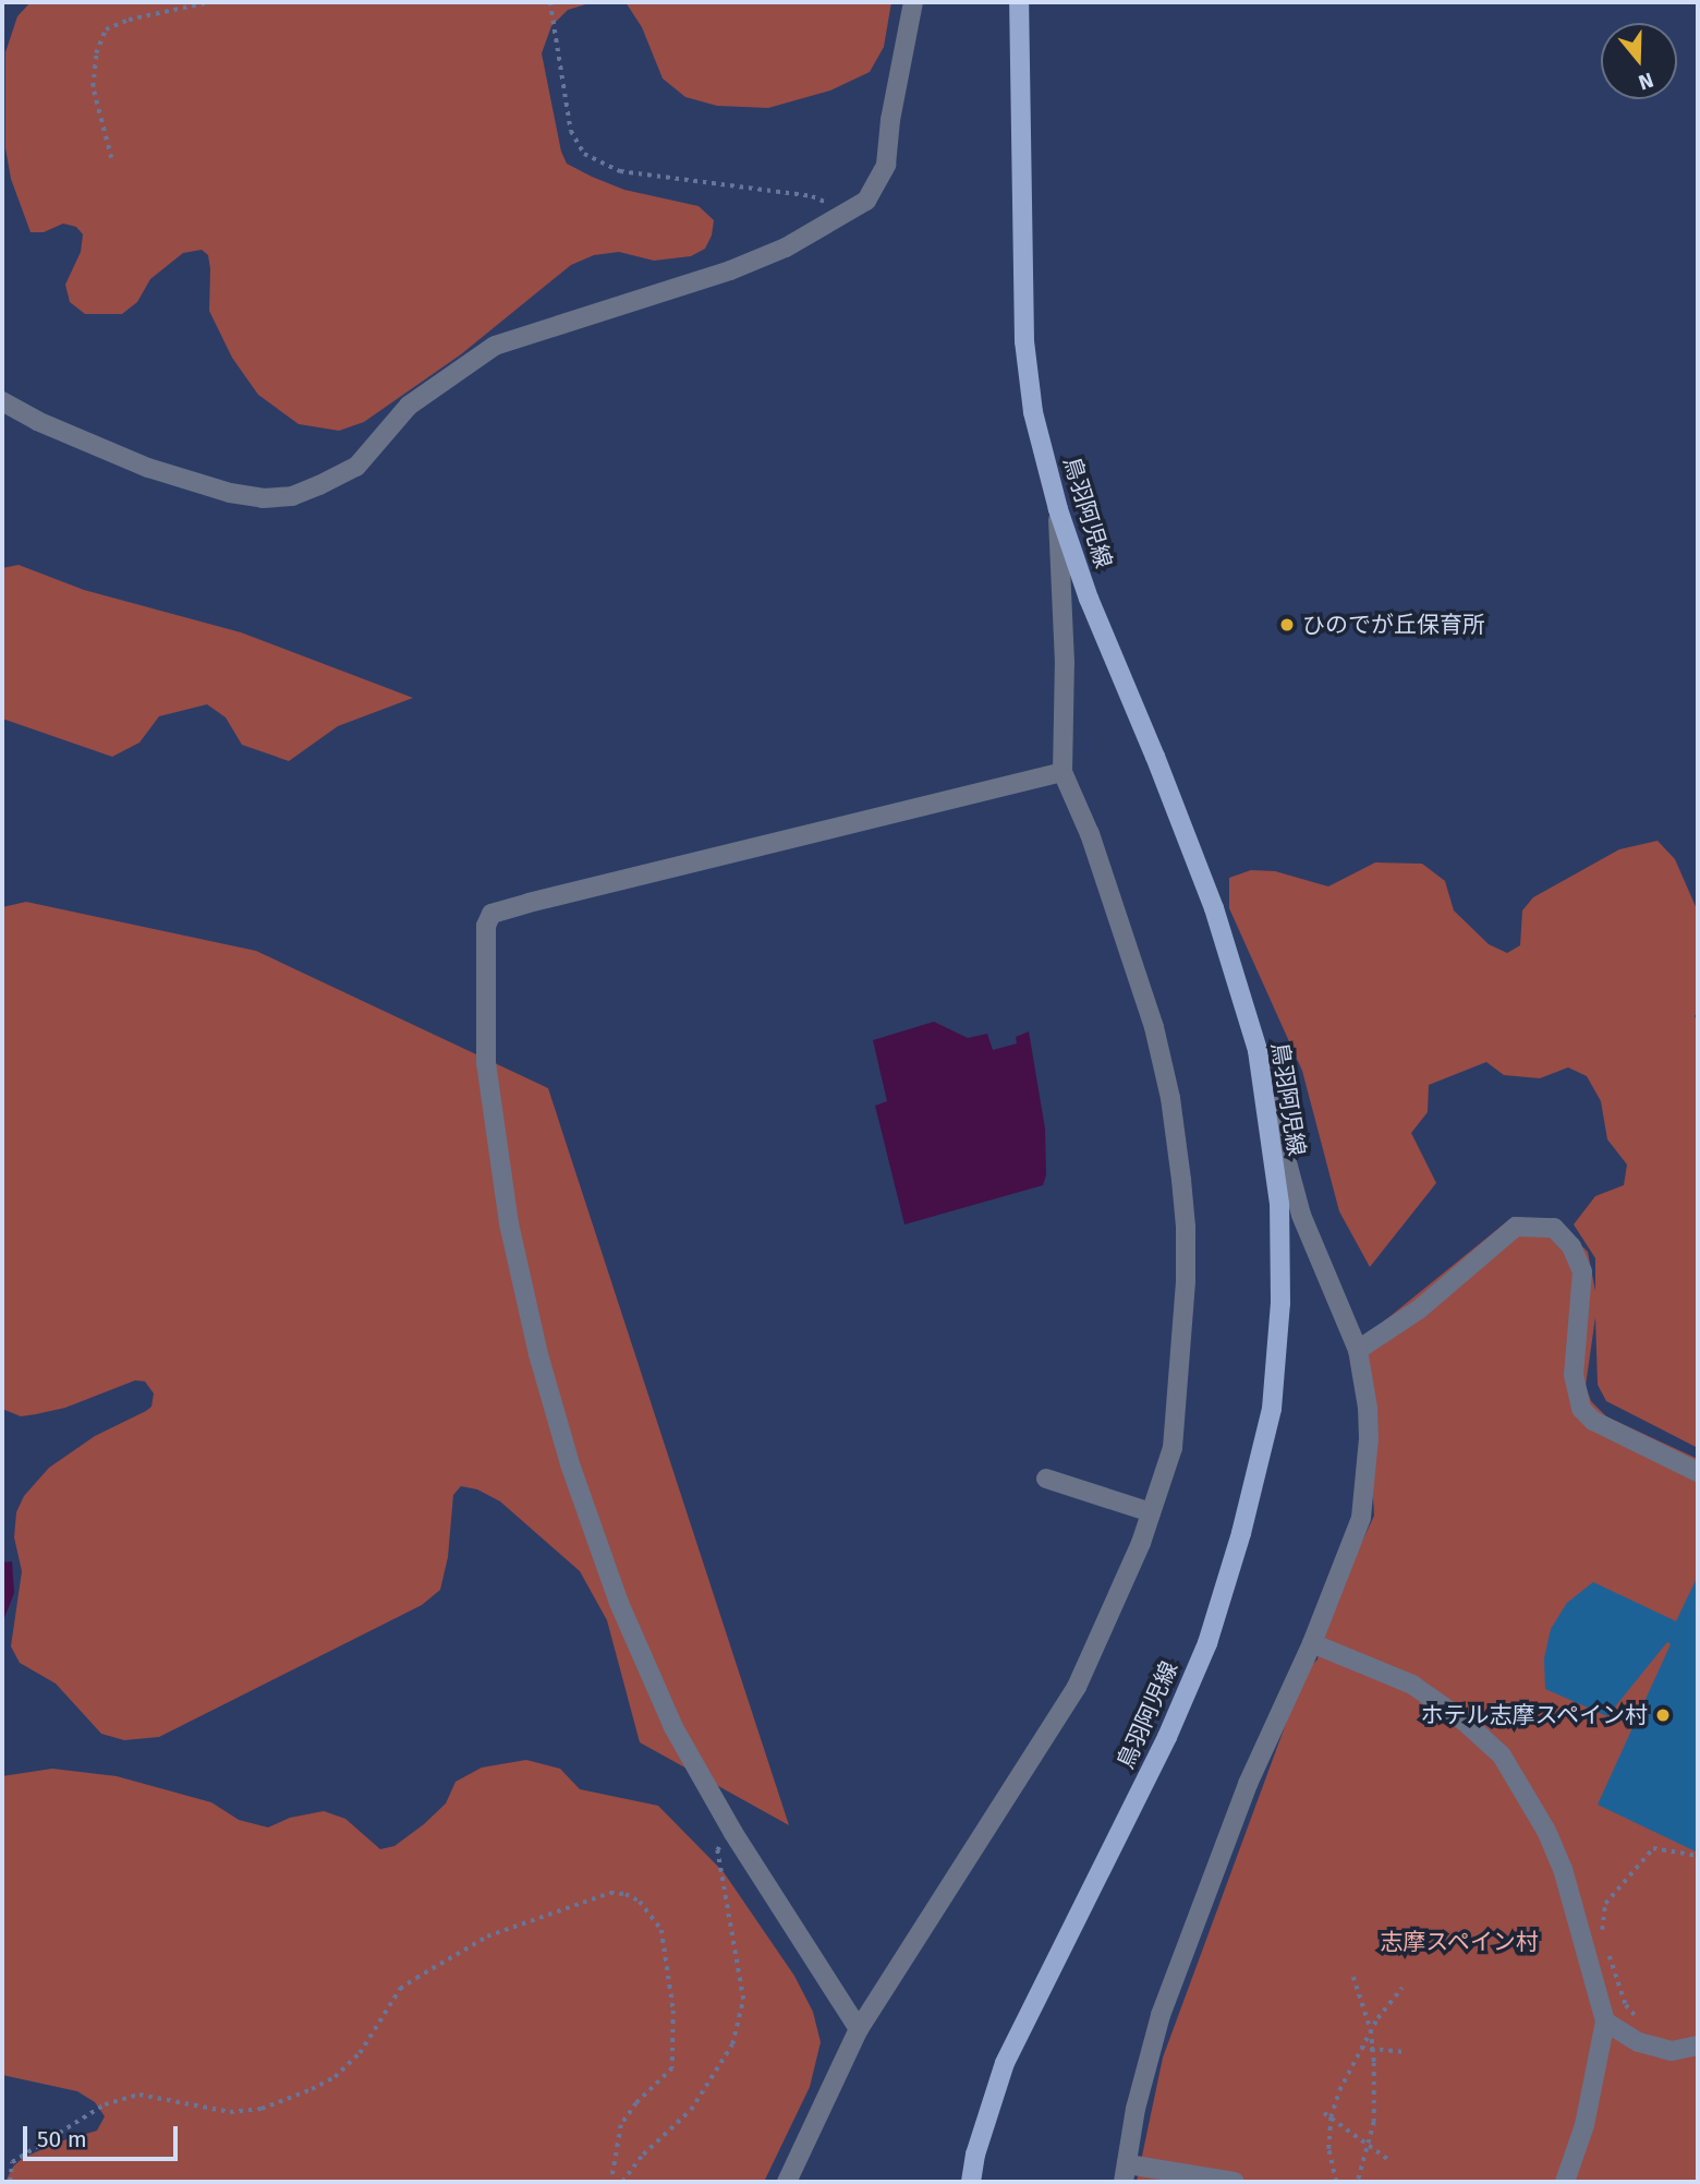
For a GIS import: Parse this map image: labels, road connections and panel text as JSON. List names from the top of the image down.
{
  "streets": {
    "main road": ["鳥羽阿児線"]
  },
  "parks": ["志摩スペイン村"],
  "places": ["ひのでが丘保育所", "ホテル志摩スペイン村"],
  "scale_bar": "50 m",
  "north": "bottom"
}
